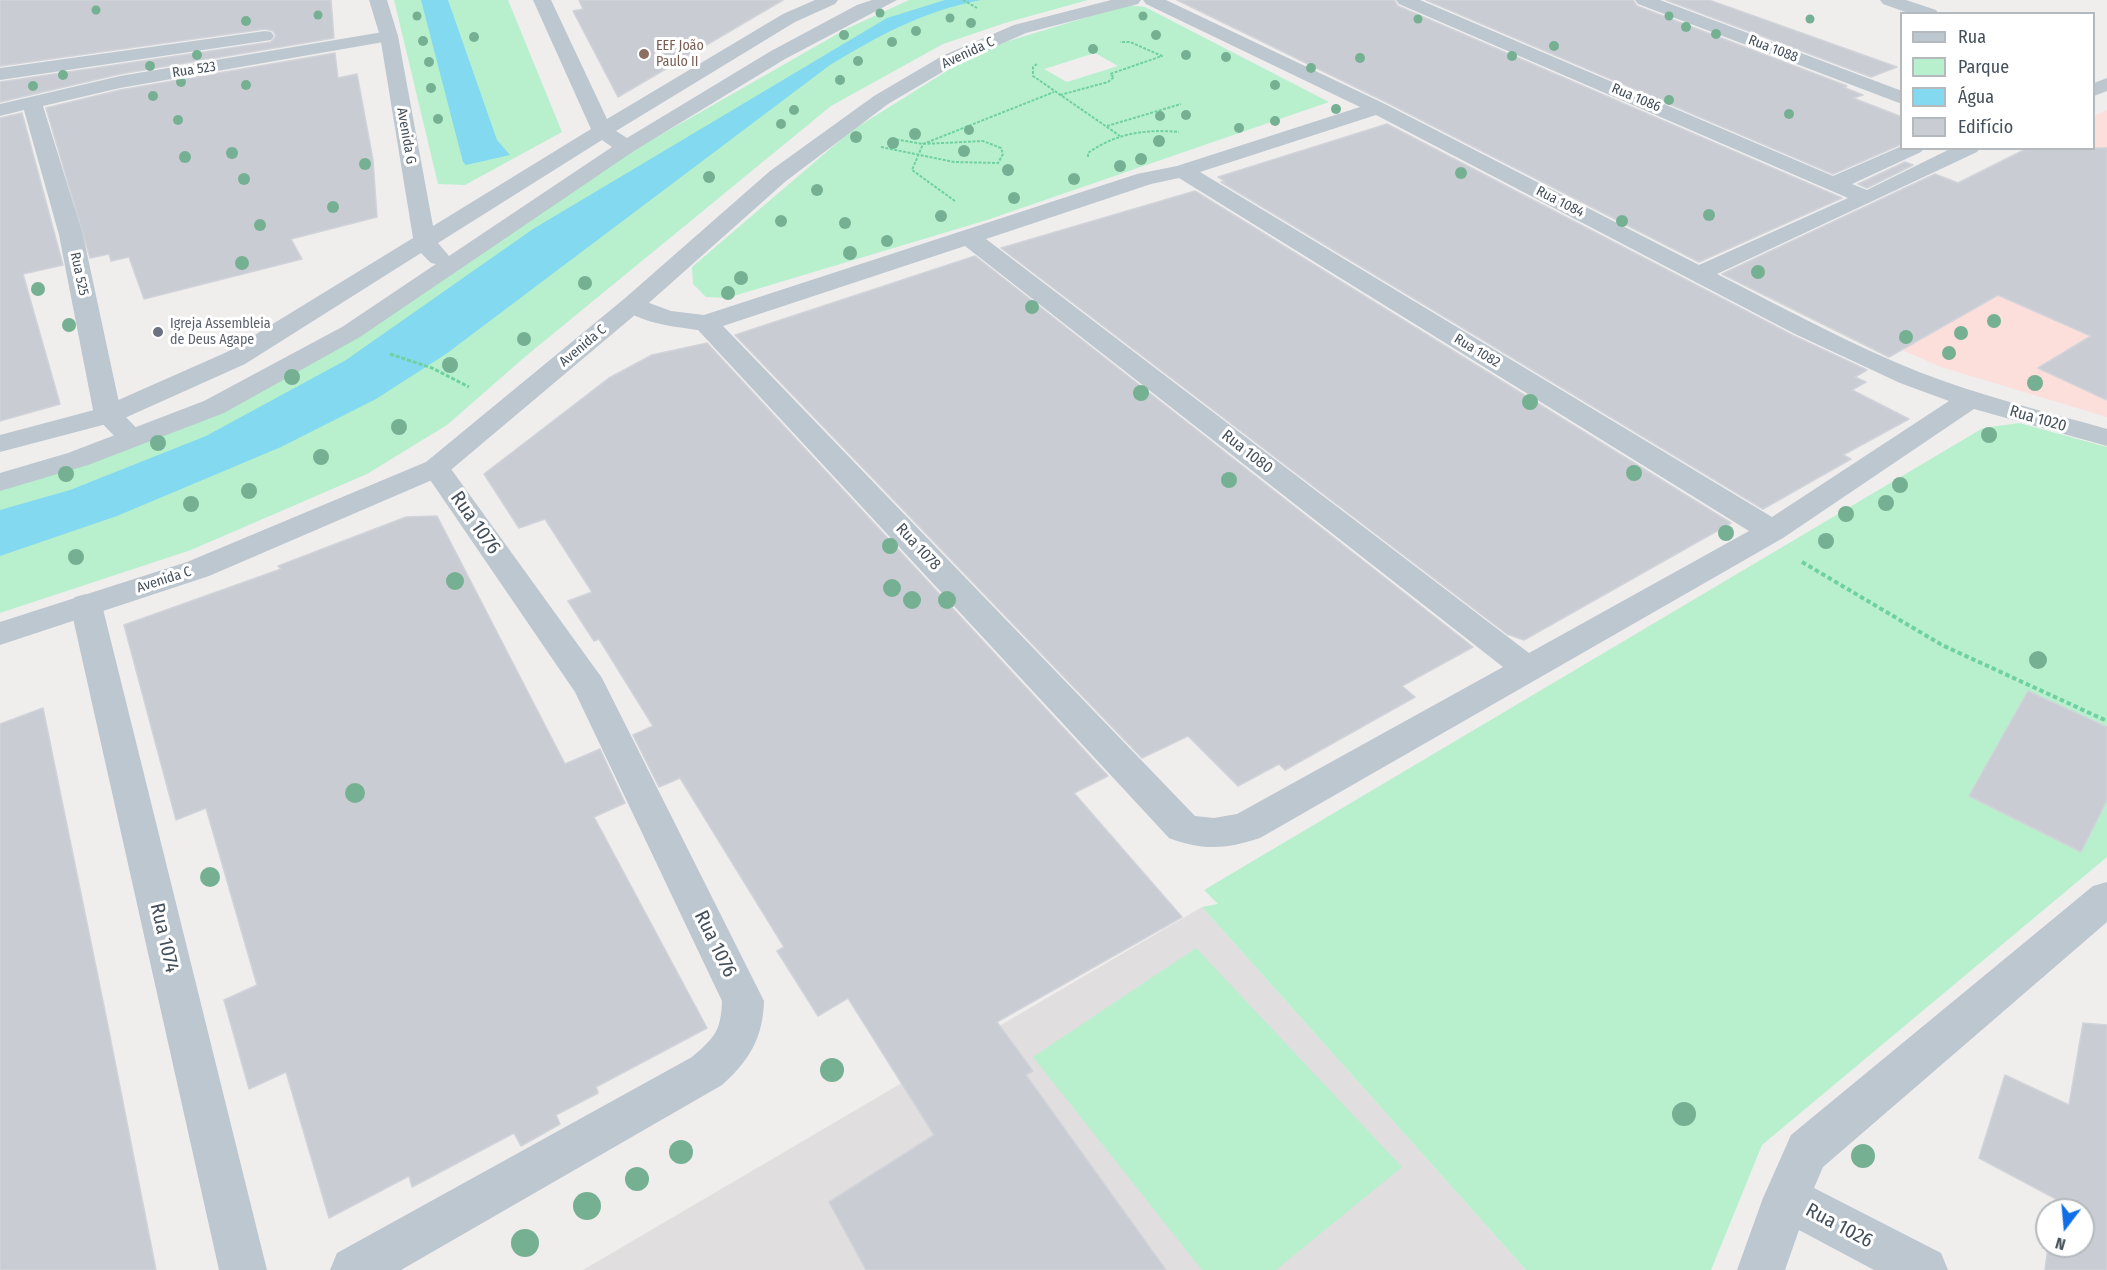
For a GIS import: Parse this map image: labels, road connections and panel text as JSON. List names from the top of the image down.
{
  "streets": {
    "street": [
      "Rua 1088",
      "Avenida C",
      "Rua 523",
      "Rua 1086",
      "Avenida G",
      "Rua 1084",
      "Rua 525",
      "Rua 1082",
      "Rua 1020",
      "Rua 1080",
      "Rua 1076",
      "Rua 1078",
      "Rua 1074",
      "Rua 1026"
    ]
  },
  "crossings": [
    ["Avenida C", "Rua 1076"],
    ["Avenida C", "Rua 1074"],
    ["Rua 523", "Avenida G"],
    ["Rua 523", "Rua 525"],
    ["Rua 1084", "Rua 1020"],
    ["Rua 1080", "Rua 1078"]
  ],
  "places": ["EEF João Paulo II", "Igreja Assembleia de Deus Agape"],
  "legend": [
    "Rua",
    "Parque",
    "Água",
    "Edifício"
  ],
  "north": "bottom"
}
